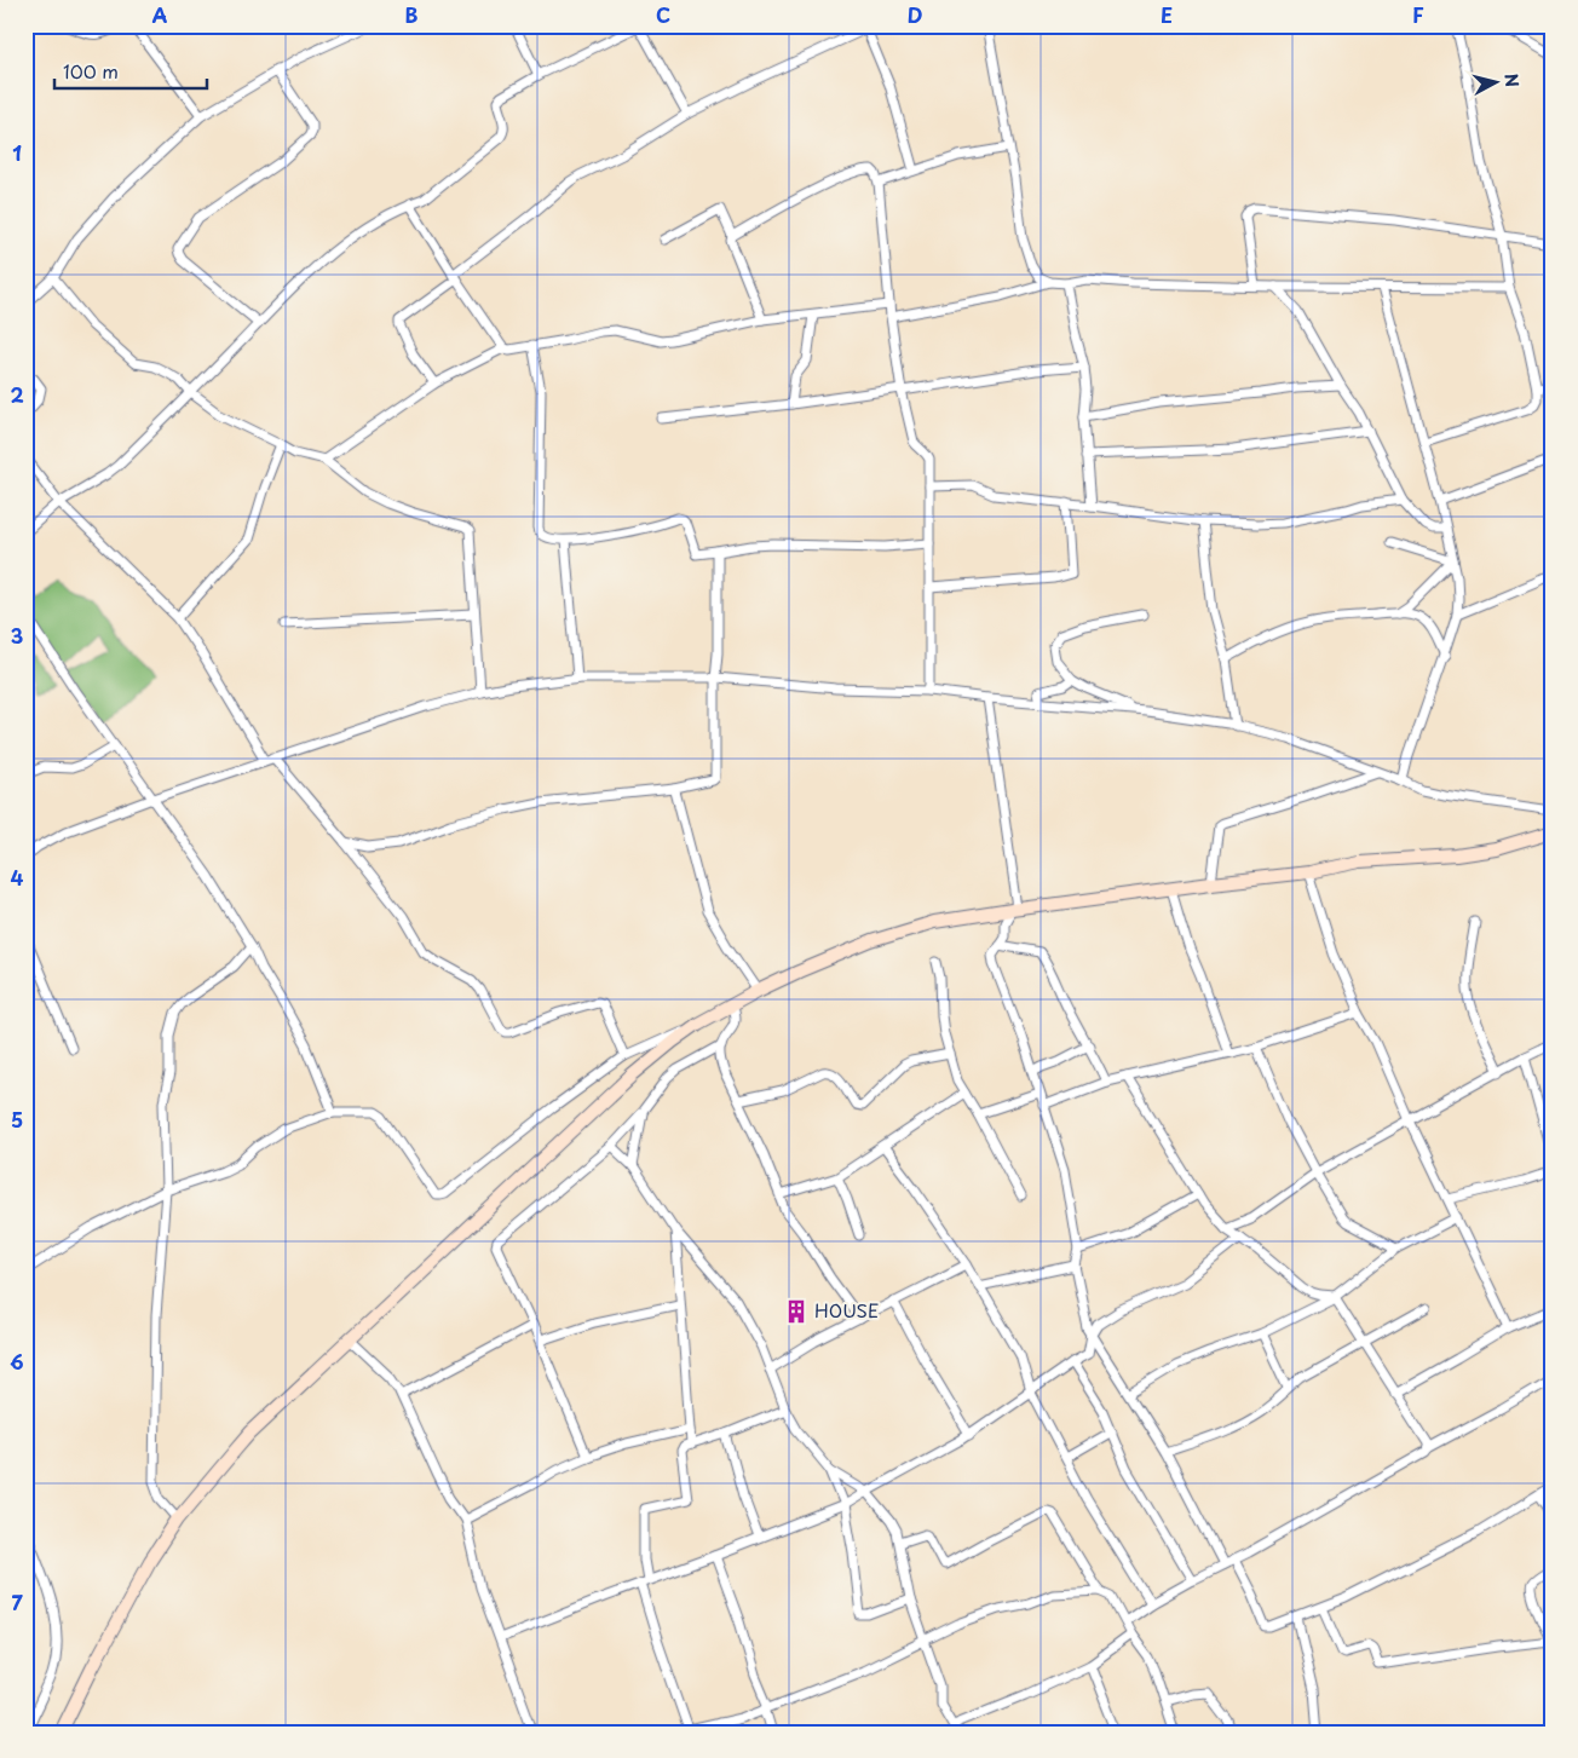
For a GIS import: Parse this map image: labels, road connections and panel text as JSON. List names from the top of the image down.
{
  "places": {
    "building": ["HOUSE"]
  },
  "scale_bar": "100 m",
  "north": "right",
  "grid": {
    "columns": [
      "A",
      "B",
      "C",
      "D",
      "E",
      "F"
    ],
    "rows": [
      "1",
      "2",
      "3",
      "4",
      "5",
      "6",
      "7"
    ]
  }
}
